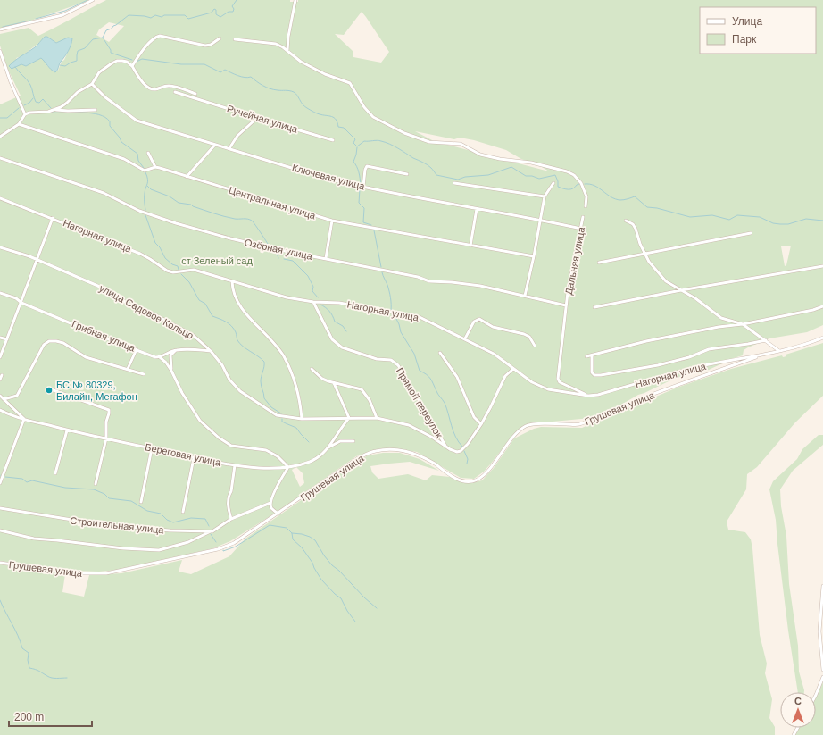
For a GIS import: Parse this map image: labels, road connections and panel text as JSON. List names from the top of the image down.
{
  "streets": {
    "street": [
      "Ручейная улица",
      "Ключевая улица",
      "Центральная улица",
      "Нагорная улица",
      "Озёрная улица",
      "Дальняя улица",
      "улица Садовое Кольцо",
      "Грибная улица",
      "Прямой переулок",
      "Грушевая улица",
      "Береговая улица",
      "Строительная улица"
    ]
  },
  "crossings": [
    ["Ключевая улица", "Дальняя улица"],
    ["Нагорная улица", "Дальняя улица"],
    ["Нагорная улица", "улица Садовое Кольцо"],
    ["Нагорная улица", "Прямой переулок"],
    ["Нагорная улица", "Грушевая улица"],
    ["Озёрная улица", "Дальняя улица"],
    ["улица Садовое Кольцо", "Прямой переулок"],
    ["улица Садовое Кольцо", "Береговая улица"]
  ],
  "parks": ["ст Зеленый сад"],
  "places": ["БС № 80329, Билайн, Мегафон"],
  "legend": ["Улица", "Парк"],
  "scale_bar": "200 m",
  "north": "top"
}
